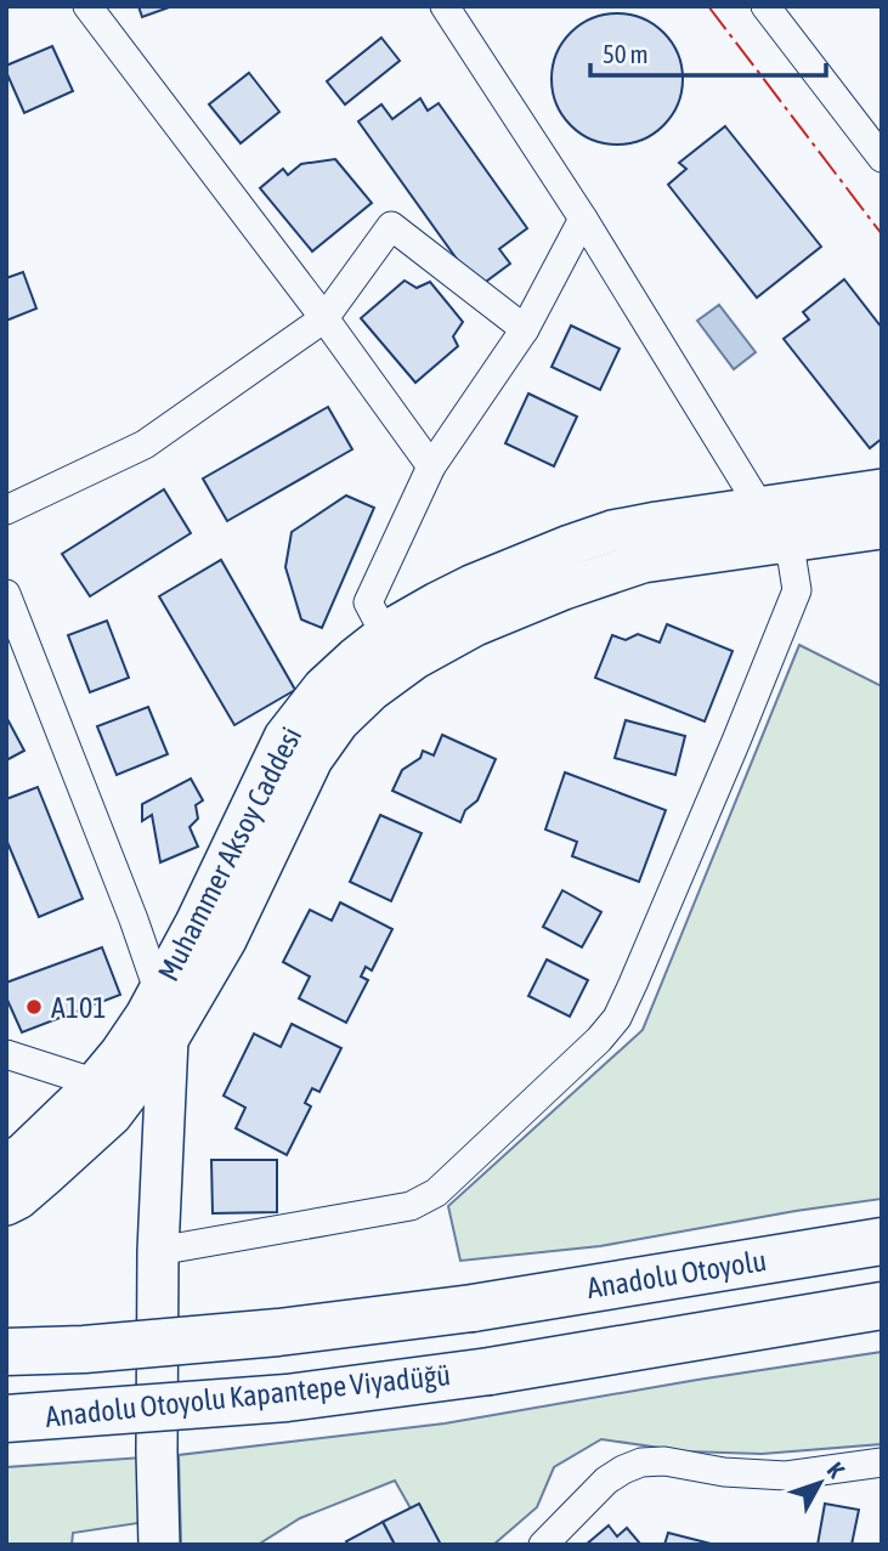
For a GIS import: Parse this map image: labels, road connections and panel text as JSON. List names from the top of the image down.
{
  "streets": {
    "highway": ["Anadolu Otoyolu", "Anadolu Otoyolu Kapantepe Viyadüğü"],
    "main road": ["Muhammer Aksoy Caddesi"]
  },
  "crossings": [
    ["Anadolu Otoyolu", "Anadolu Otoyolu Kapantepe Viyadüğü"]
  ],
  "places": ["A101"],
  "scale_bar": "50 m",
  "north": "top right"
}
